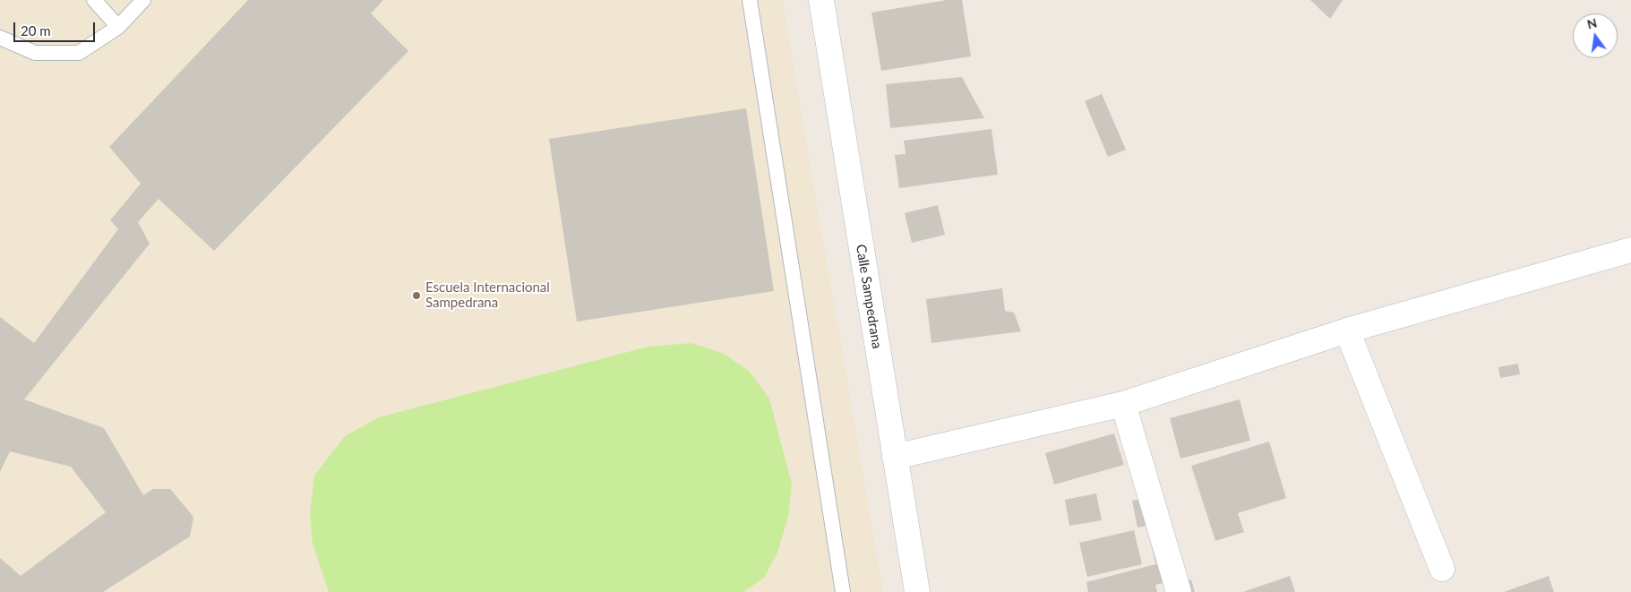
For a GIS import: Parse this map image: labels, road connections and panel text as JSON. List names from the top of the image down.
{
  "streets": {
    "street": ["Calle Sampedrana"]
  },
  "places": ["Escuela Internacional Sampedrana"],
  "scale_bar": "20 m",
  "north": "top"
}
